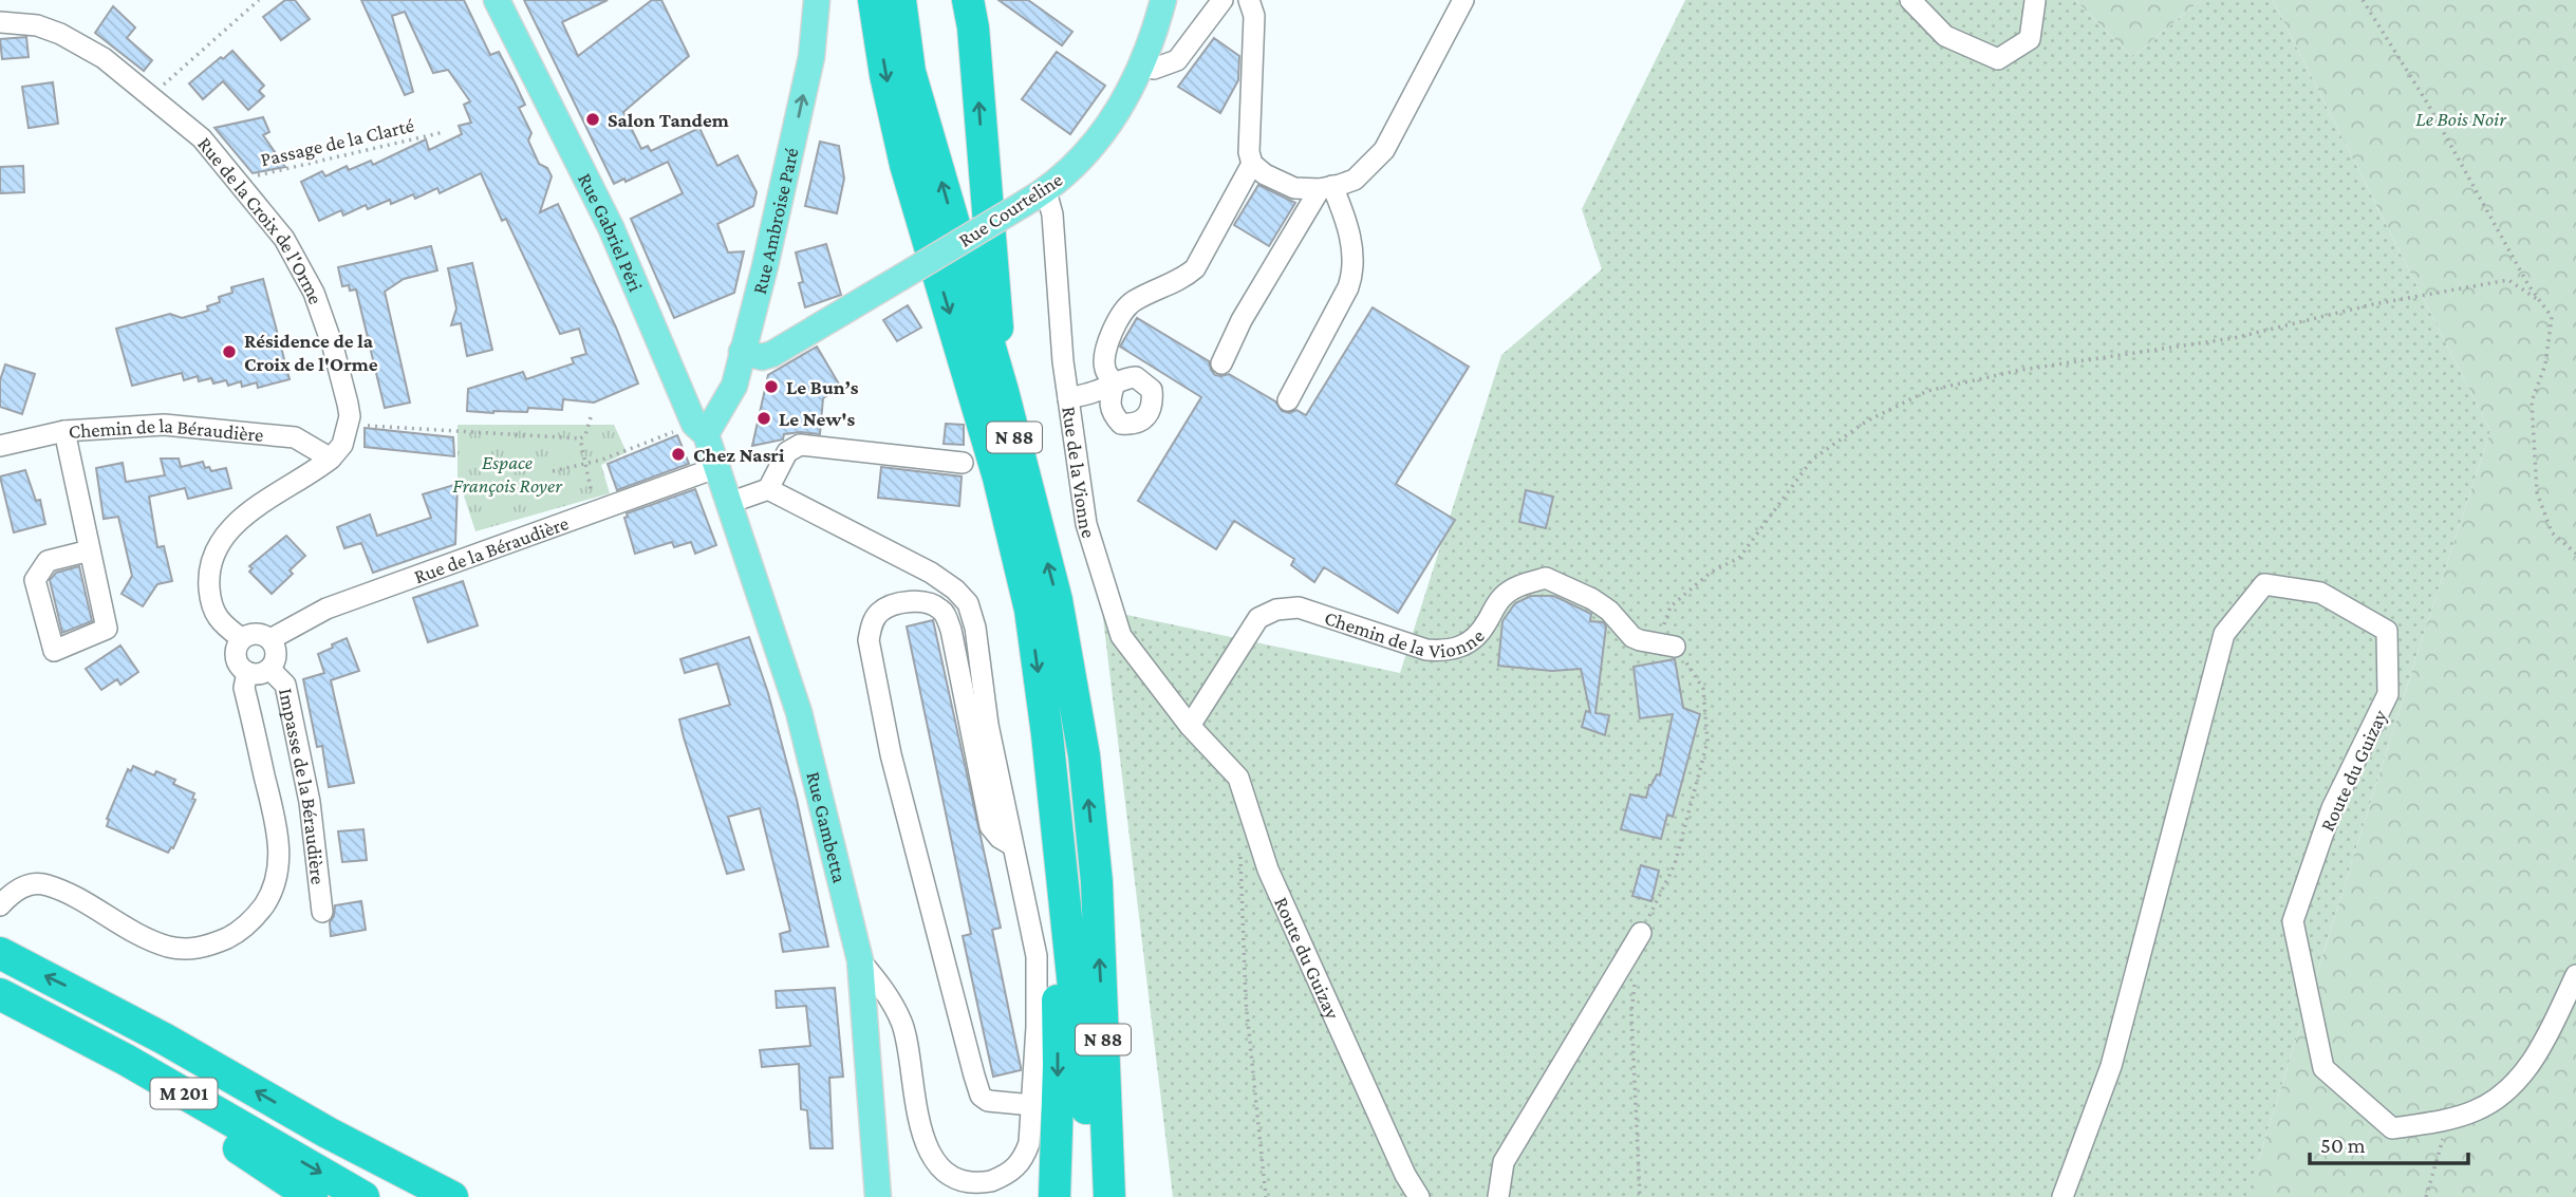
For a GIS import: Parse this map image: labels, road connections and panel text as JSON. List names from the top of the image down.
{
  "streets": {
    "highway": ["N 88", "M 201"],
    "main road": [
      "Rue Courteline",
      "Rue Ambroise Paré",
      "Rue Gabriel Péri",
      "Rue Gambetta"
    ],
    "street": [
      "Rue de la Croix de l'Orme",
      "Chemin de la Béraudière",
      "Rue de la Vionne",
      "Rue de la Béraudière",
      "Chemin de la Vionne",
      "Route du Guizay",
      "Impasse de la Béraudière"
    ],
    "path": ["Passage de la Clarté"]
  },
  "crossings": [
    ["Passage de la Clarté", "Rue de la Croix de l'Orme"],
    ["Rue Courteline", "Rue Ambroise Paré"],
    ["Rue Courteline", "Rue de la Vionne"],
    ["Rue Ambroise Paré", "Rue Gabriel Péri"],
    ["Rue Gabriel Péri", "Rue de la Béraudière"],
    ["Rue Gabriel Péri", "Rue Gambetta"],
    ["Rue de la Vionne", "Chemin de la Vionne"],
    ["Rue de la Vionne", "Route du Guizay"],
    ["Rue de la Béraudière", "Impasse de la Béraudière"],
    ["Rue de la Béraudière", "Rue Gambetta"],
    ["Chemin de la Vionne", "Route du Guizay"]
  ],
  "one_way": ["Rue Ambroise Paré"],
  "parks": ["Le Bois Noir", "Espace François Royer"],
  "places": [
    "Salon Tandem",
    "Résidence de la Croix de l'Orme",
    "Le Bun’s",
    "Le New's",
    "Chez Nasri"
  ],
  "scale_bar": "50 m"
}
